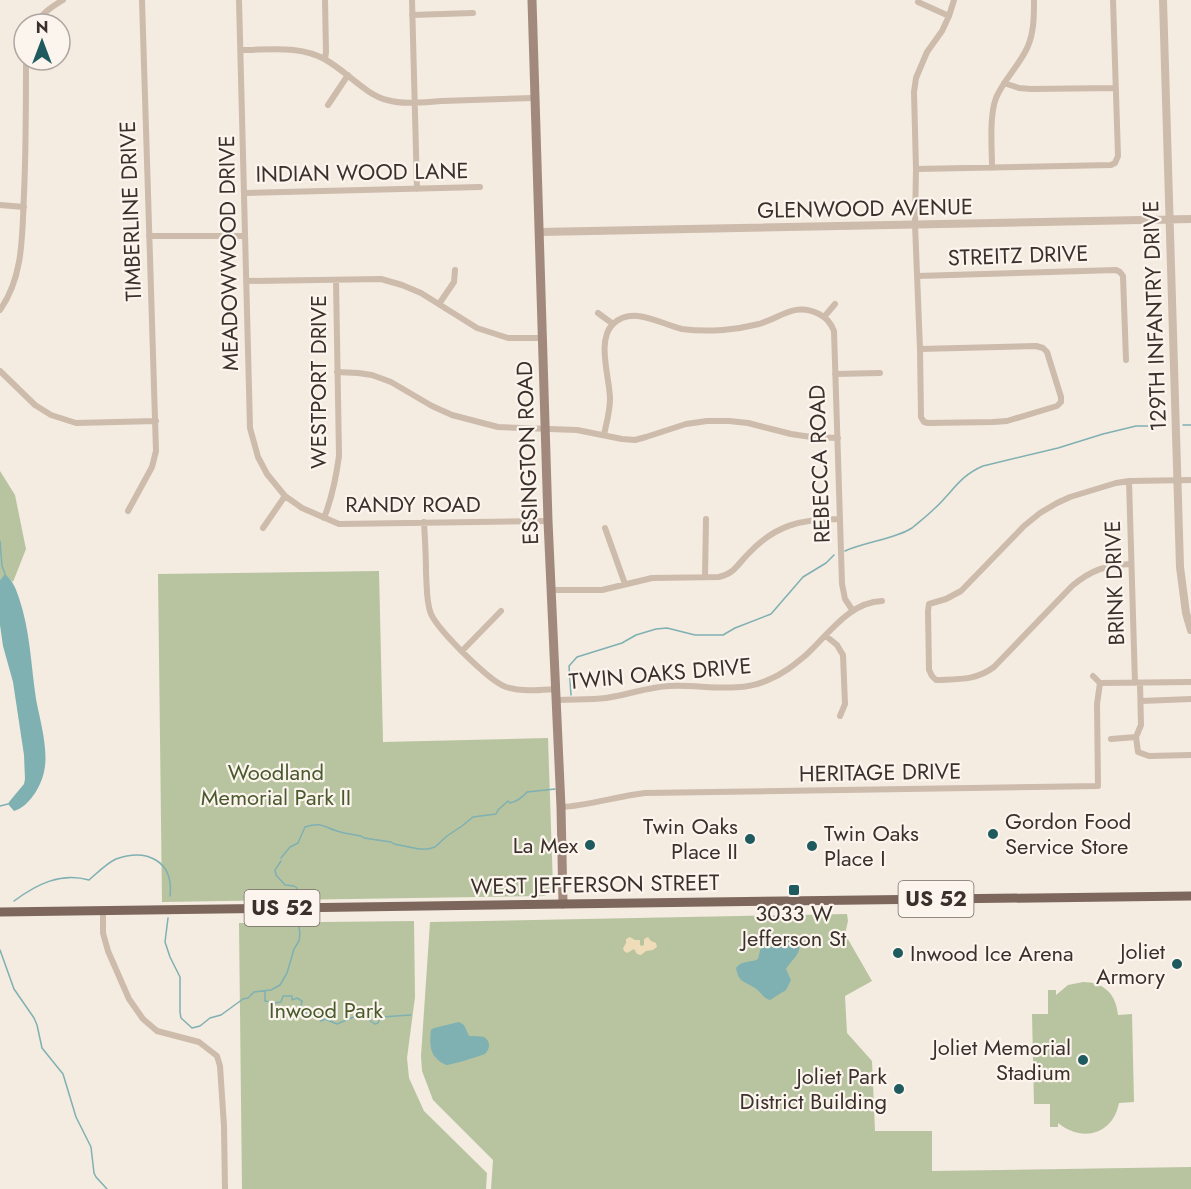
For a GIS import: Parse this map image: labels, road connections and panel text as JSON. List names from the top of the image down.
{
  "streets": {
    "main road": ["ESSINGTON ROAD", "WEST JEFFERSON STREET", "US 52"],
    "street": [
      "INDIAN WOOD LANE",
      "GLENWOOD AVENUE",
      "TIMBERLINE DRIVE",
      "MEADOWWOOD DRIVE",
      "STREITZ DRIVE",
      "129TH INFANTRY DRIVE",
      "WESTPORT DRIVE",
      "REBECCA ROAD",
      "RANDY ROAD",
      "BRINK DRIVE",
      "TWIN OAKS DRIVE",
      "HERITAGE DRIVE"
    ]
  },
  "crossings": [
    ["INDIAN WOOD LANE", "MEADOWWOOD DRIVE"],
    ["GLENWOOD AVENUE", "129TH INFANTRY DRIVE"],
    ["GLENWOOD AVENUE", "ESSINGTON ROAD"],
    ["MEADOWWOOD DRIVE", "RANDY ROAD"],
    ["WESTPORT DRIVE", "RANDY ROAD"],
    ["ESSINGTON ROAD", "RANDY ROAD"],
    ["ESSINGTON ROAD", "TWIN OAKS DRIVE"],
    ["ESSINGTON ROAD", "HERITAGE DRIVE"],
    ["ESSINGTON ROAD", "WEST JEFFERSON STREET"],
    ["REBECCA ROAD", "TWIN OAKS DRIVE"],
    ["RANDY ROAD", "TWIN OAKS DRIVE"]
  ],
  "parks": ["Woodland Memorial Park II", "Inwood Park"],
  "places": {
    "other": [
      "Gordon Food Service Store",
      "Twin Oaks Place II",
      "La Mex",
      "Twin Oaks Place I",
      "Inwood Ice Arena",
      "Joliet Armory",
      "Joliet Memorial Stadium",
      "Joliet Park District Building"
    ],
    "transit": ["3033 W Jefferson St"]
  },
  "north": "top"
}
